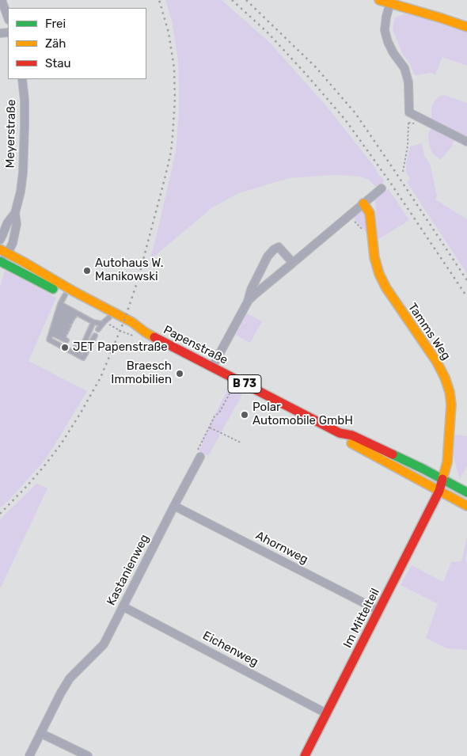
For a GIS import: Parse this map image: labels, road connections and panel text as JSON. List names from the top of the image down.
{
  "streets": {
    "main road": [
      "Tamms Weg",
      "Papenstraße",
      "B 73",
      "Im Mittelteil"
    ],
    "street": [
      "Meyerstraße",
      "Ahornweg",
      "Kastanienweg",
      "Eichenweg"
    ]
  },
  "crossings": [
    ["Meyerstraße", "Papenstraße"],
    ["Tamms Weg", "Papenstraße"],
    ["Tamms Weg", "Im Mittelteil"],
    ["Papenstraße", "Im Mittelteil"],
    ["Ahornweg", "Kastanienweg"],
    ["Ahornweg", "Im Mittelteil"],
    ["Kastanienweg", "Eichenweg"],
    ["Im Mittelteil", "Eichenweg"]
  ],
  "places": [
    "Autohaus W. Manikowski",
    "JET Papenstraße",
    "Braesch Immobilien",
    "Polar Automobile GmbH"
  ],
  "legend": ["Frei", "Zäh", "Stau"]
}
